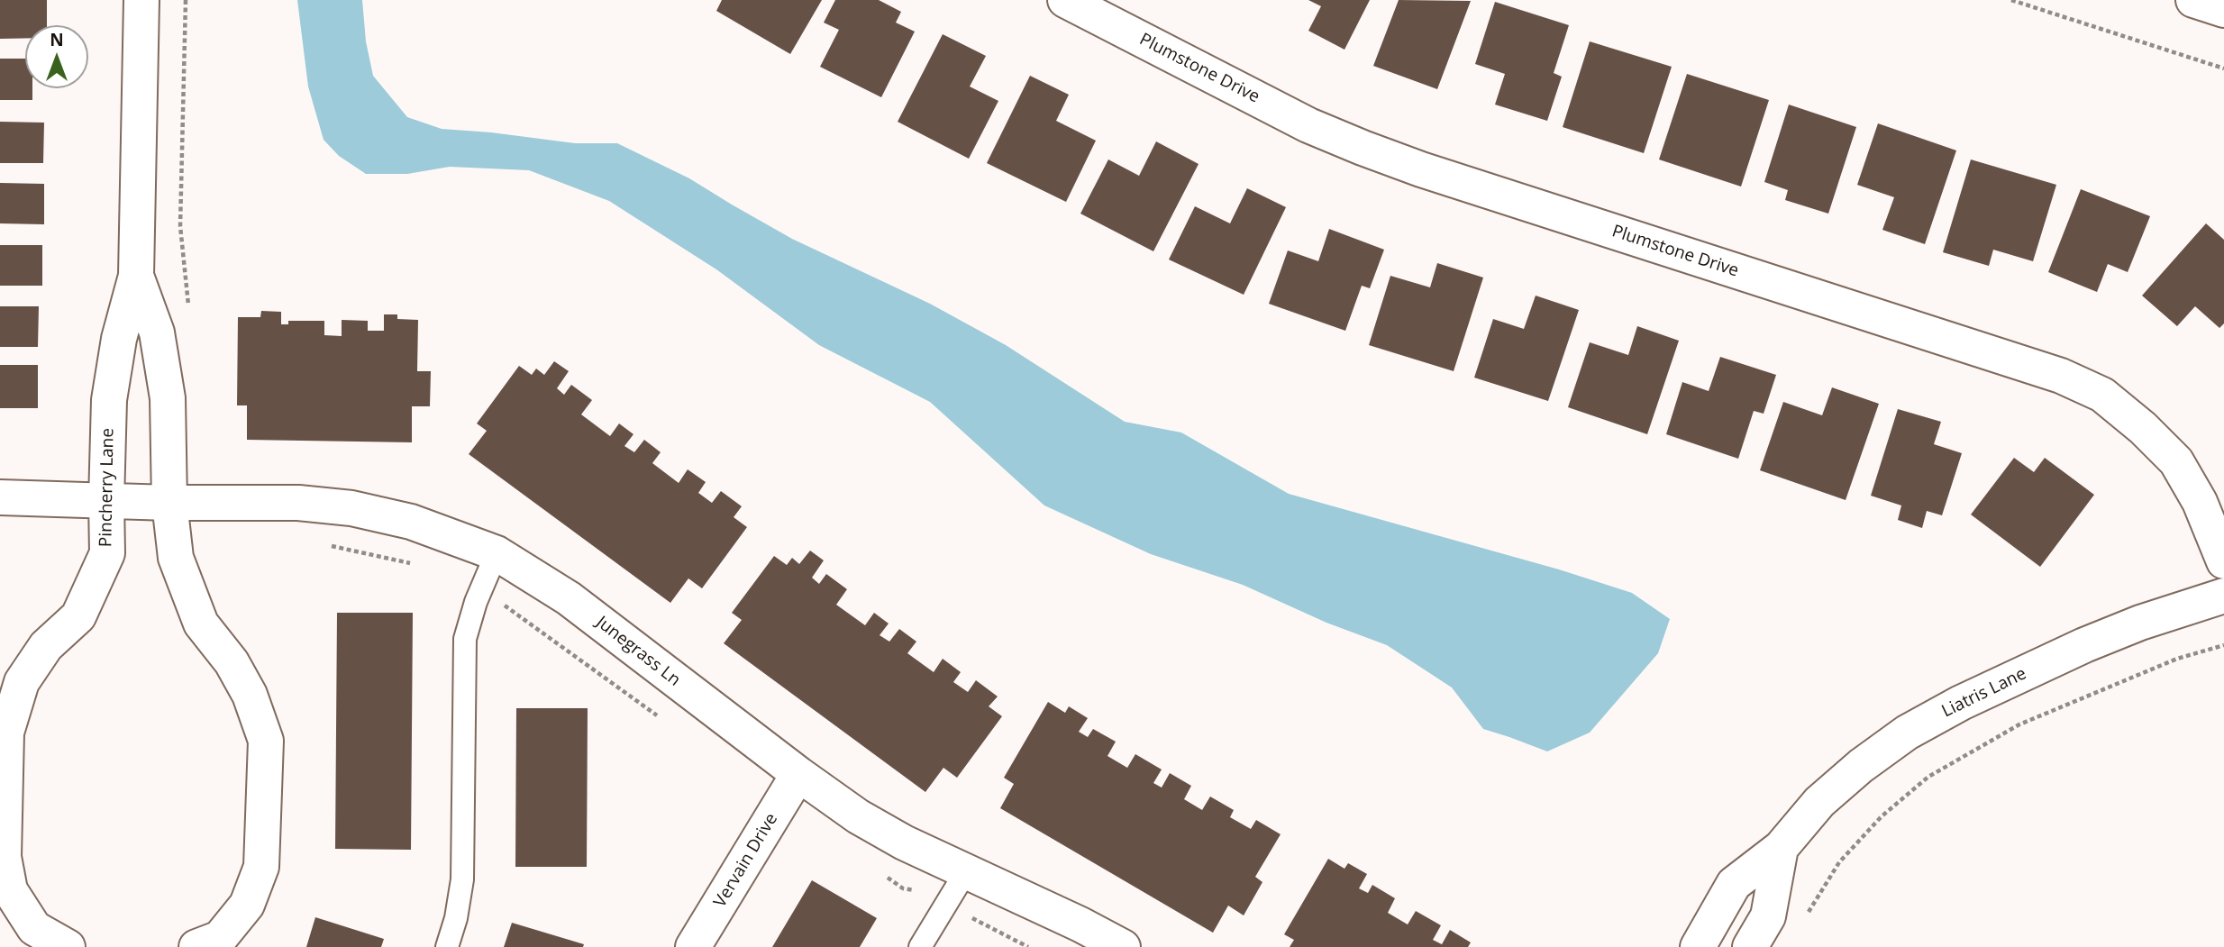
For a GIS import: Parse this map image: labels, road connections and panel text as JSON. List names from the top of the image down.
{
  "streets": {
    "street": [
      "Plumstone Drive",
      "Pincherry Lane",
      "Junegrass Ln",
      "Liatris Lane",
      "Vervain Drive"
    ]
  },
  "crossings": [
    ["Pincherry Lane", "Junegrass Ln"],
    ["Junegrass Ln", "Vervain Drive"]
  ],
  "north": "top"
}
